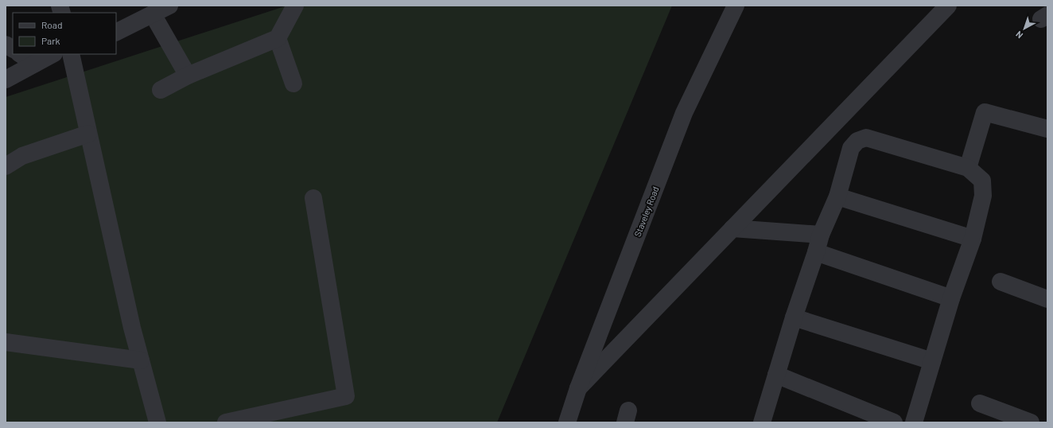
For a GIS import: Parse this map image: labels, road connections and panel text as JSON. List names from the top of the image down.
{
  "streets": {
    "street": ["Staveley Road"]
  },
  "legend": ["Road", "Park"],
  "north": "bottom left"
}
